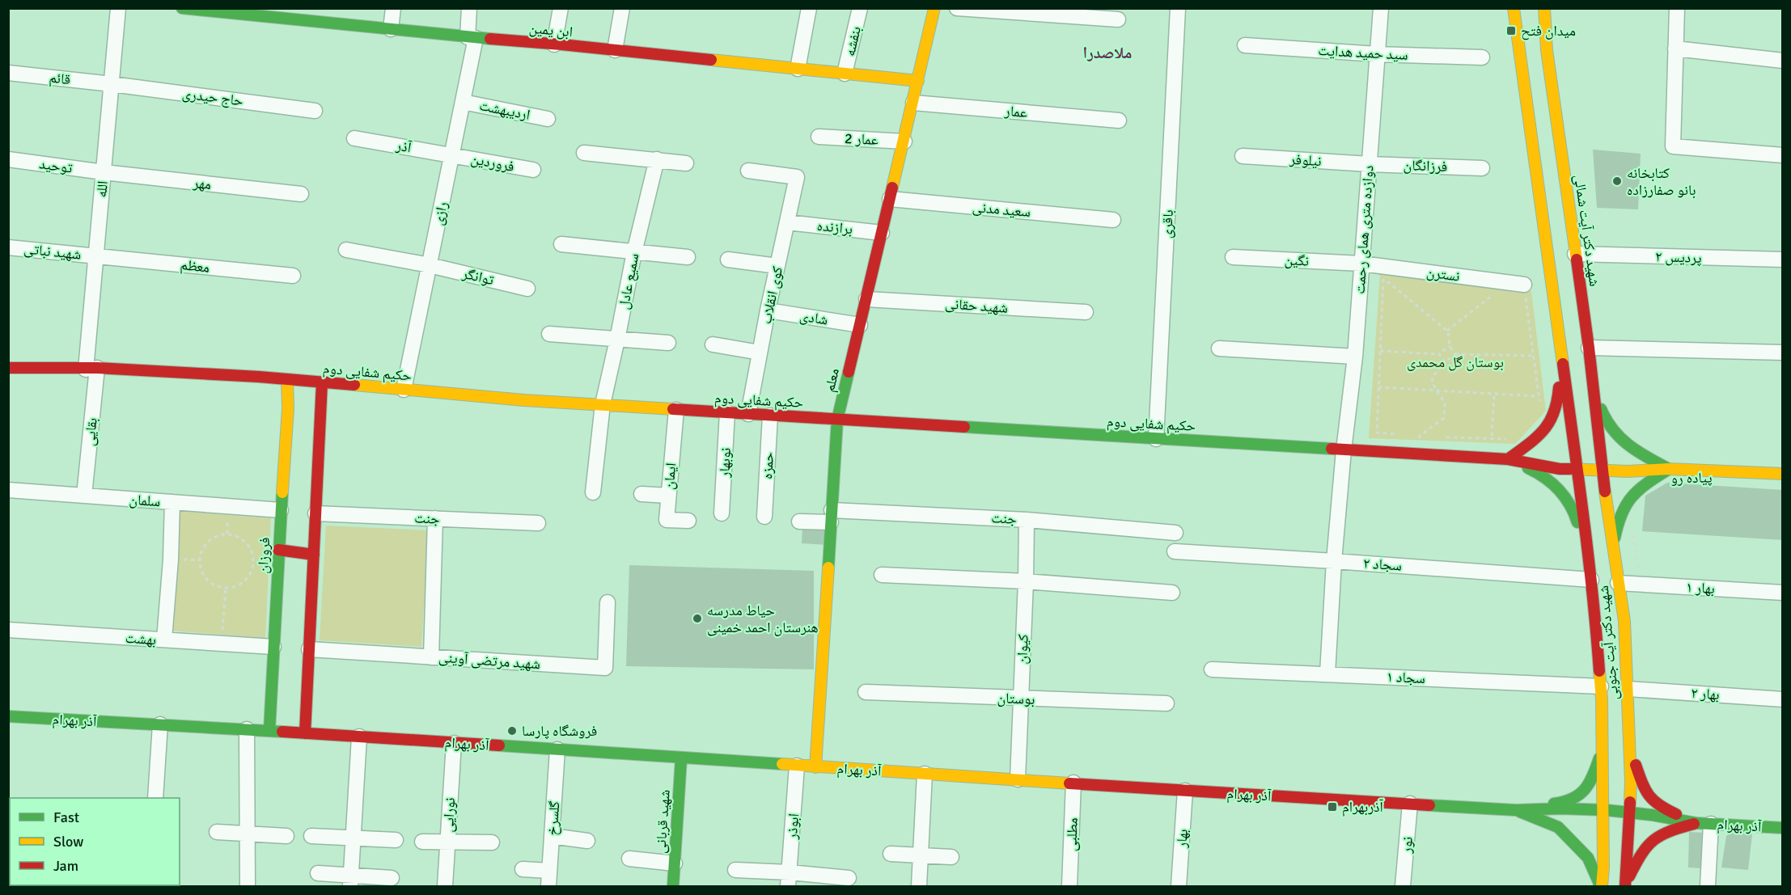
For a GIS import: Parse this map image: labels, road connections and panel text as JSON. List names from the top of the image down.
{
  "streets": {
    "street": [
      "ابن یمین",
      "بنفشه",
      "سید حمید هدایت",
      "قائم",
      "حاج حیدری",
      "اردیبهشت",
      "عمار",
      "عمار 2",
      "آذر",
      "نیلوفر",
      "فروردین",
      "توحید",
      "فرزانگان",
      "مهر",
      "الله",
      "سعید مدنی",
      "رازی",
      "باقری",
      "برازنده",
      "دوازده متری همای رحمت",
      "شهید دکتر آیت شمالی",
      "شهید نباتی",
      "پردیس ۲",
      "نگین",
      "معظم",
      "نسترن",
      "توانگر",
      "سمیع عادل",
      "کوی انقلاب",
      "شهید حقانی",
      "شادی",
      "حکیم شفایی دوم",
      "معلم",
      "بقایی",
      "نوبهار",
      "حمزه",
      "ایمان",
      "سلمان",
      "جنت",
      "فروزان",
      "سجاد ۲",
      "بهار ۱",
      "بهشت",
      "شهید دکتر آیت جنوبی",
      "کیوان",
      "شهید مرتضی آوینی",
      "سجاد ۱",
      "بهار ۲",
      "بوستان",
      "آذر بهرام",
      "نورایی",
      "گلسرخ",
      "شهید قربانی",
      "ابوذر",
      "مطلبی",
      "بهار",
      "نور"
    ]
  },
  "crossings": [
    ["ابن یمین", "بنفشه"],
    ["ابن یمین", "رازی"],
    ["ابن یمین", "معلم"],
    ["سید حمید هدایت", "دوازده متری همای رحمت"],
    ["قائم", "حاج حیدری"],
    ["قائم", "الله"],
    ["حاج حیدری", "الله"],
    ["اردیبهشت", "رازی"],
    ["عمار", "معلم"],
    ["عمار 2", "معلم"],
    ["آذر", "فروردین"],
    ["آذر", "رازی"],
    ["نیلوفر", "فرزانگان"],
    ["نیلوفر", "دوازده متری همای رحمت"],
    ["فروردین", "رازی"],
    ["توحید", "مهر"],
    ["توحید", "الله"],
    ["فرزانگان", "دوازده متری همای رحمت"],
    ["مهر", "الله"],
    ["الله", "شهید نباتی"],
    ["الله", "معظم"],
    ["الله", "حکیم شفایی دوم"],
    ["الله", "بقایی"],
    ["سعید مدنی", "معلم"],
    ["رازی", "توانگر"],
    ["رازی", "حکیم شفایی دوم"],
    ["باقری", "حکیم شفایی دوم"],
    ["برازنده", "کوی انقلاب"],
    ["برازنده", "معلم"],
    ["دوازده متری همای رحمت", "نگین"],
    ["دوازده متری همای رحمت", "نسترن"],
    ["دوازده متری همای رحمت", "حکیم شفایی دوم"],
    ["دوازده متری همای رحمت", "سجاد ۲"],
    ["دوازده متری همای رحمت", "سجاد ۱"],
    ["شهید دکتر آیت شمالی", "پردیس ۲"],
    ["شهید دکتر آیت شمالی", "شهید دکتر آیت جنوبی"],
    ["شهید نباتی", "معظم"],
    ["نگین", "نسترن"],
    ["سمیع عادل", "حکیم شفایی دوم"],
    ["کوی انقلاب", "شادی"],
    ["کوی انقلاب", "حکیم شفایی دوم"],
    ["شهید حقانی", "معلم"],
    ["شادی", "معلم"],
    ["حکیم شفایی دوم", "معلم"],
    ["حکیم شفایی دوم", "بقایی"],
    ["حکیم شفایی دوم", "نوبهار"],
    ["حکیم شفایی دوم", "حمزه"],
    ["حکیم شفایی دوم", "ایمان"],
    ["حکیم شفایی دوم", "فروزان"],
    ["معلم", "جنت"],
    ["معلم", "آذر بهرام"],
    ["بقایی", "سلمان"],
    ["سلمان", "فروزان"],
    ["جنت", "کیوان"],
    ["فروزان", "بهشت"],
    ["فروزان", "آذر بهرام"],
    ["سجاد ۲", "شهید دکتر آیت جنوبی"],
    ["بهار ۱", "شهید دکتر آیت جنوبی"],
    ["شهید دکتر آیت جنوبی", "سجاد ۱"],
    ["شهید دکتر آیت جنوبی", "بهار ۲"],
    ["کیوان", "بوستان"],
    ["کیوان", "آذر بهرام"],
    ["آذر بهرام", "نورایی"],
    ["آذر بهرام", "گلسرخ"],
    ["آذر بهرام", "شهید قربانی"],
    ["آذر بهرام", "ابوذر"],
    ["آذر بهرام", "مطلبی"],
    ["آذر بهرام", "بهار"],
    ["آذر بهرام", "نور"]
  ],
  "districts": ["ملاصدرا"],
  "parks": ["بوستان گل محمدی"],
  "places": {
    "transit": ["میدان فتح", "آذربهرام"],
    "other": ["کتابخانه بانو صفارزاده", "حیاط مدرسه هنرستان احمد خمینی", "فروشگاه پارسا"]
  },
  "legend": ["Fast", "Slow", "Jam"]
}
